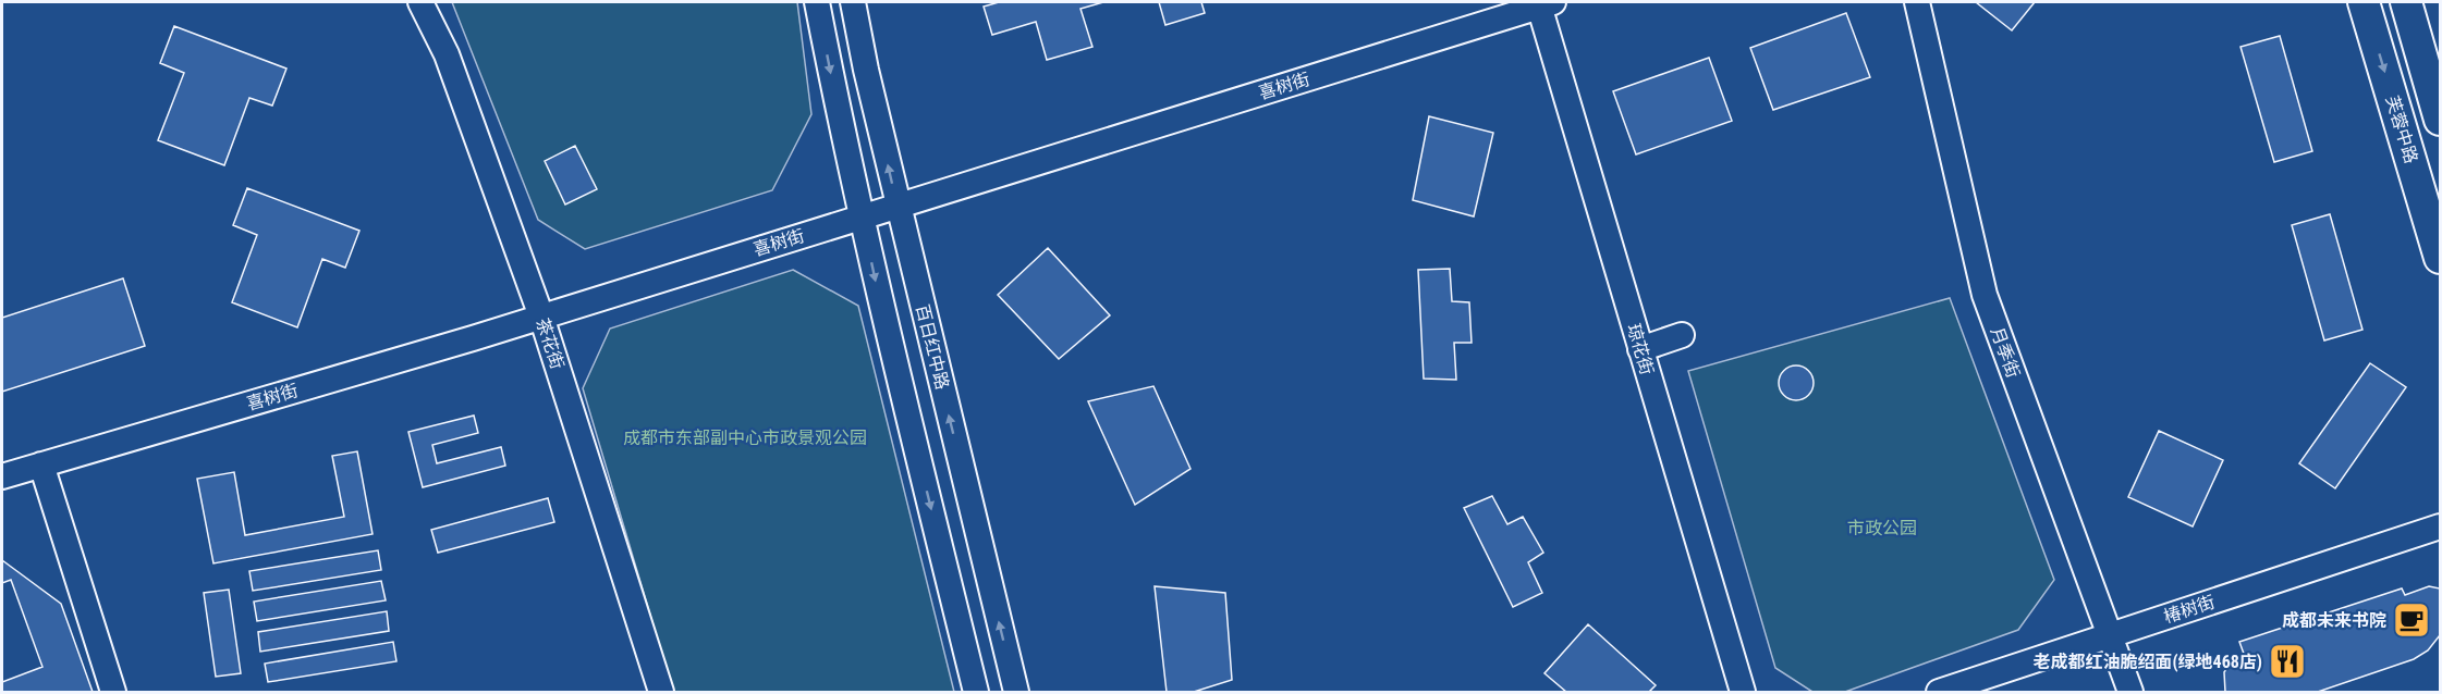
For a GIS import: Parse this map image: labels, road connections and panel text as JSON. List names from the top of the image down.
{
  "streets": {
    "main road": ["芙蓉中路"],
    "street": [
      "喜树街",
      "茶花街",
      "百日红中路",
      "琼花街",
      "月季街",
      "椿树街"
    ]
  },
  "crossings": [
    ["喜树街", "茶花街"],
    ["喜树街", "百日红中路"],
    ["喜树街", "琼花街"],
    ["月季街", "椿树街"]
  ],
  "parks": ["成都市东部副中心市政景观公园", "市政公园"],
  "places": {
    "cafe": ["成都未来书院"],
    "restaurant": ["老成都红油脆绍面(绿地468店)"]
  }
}
